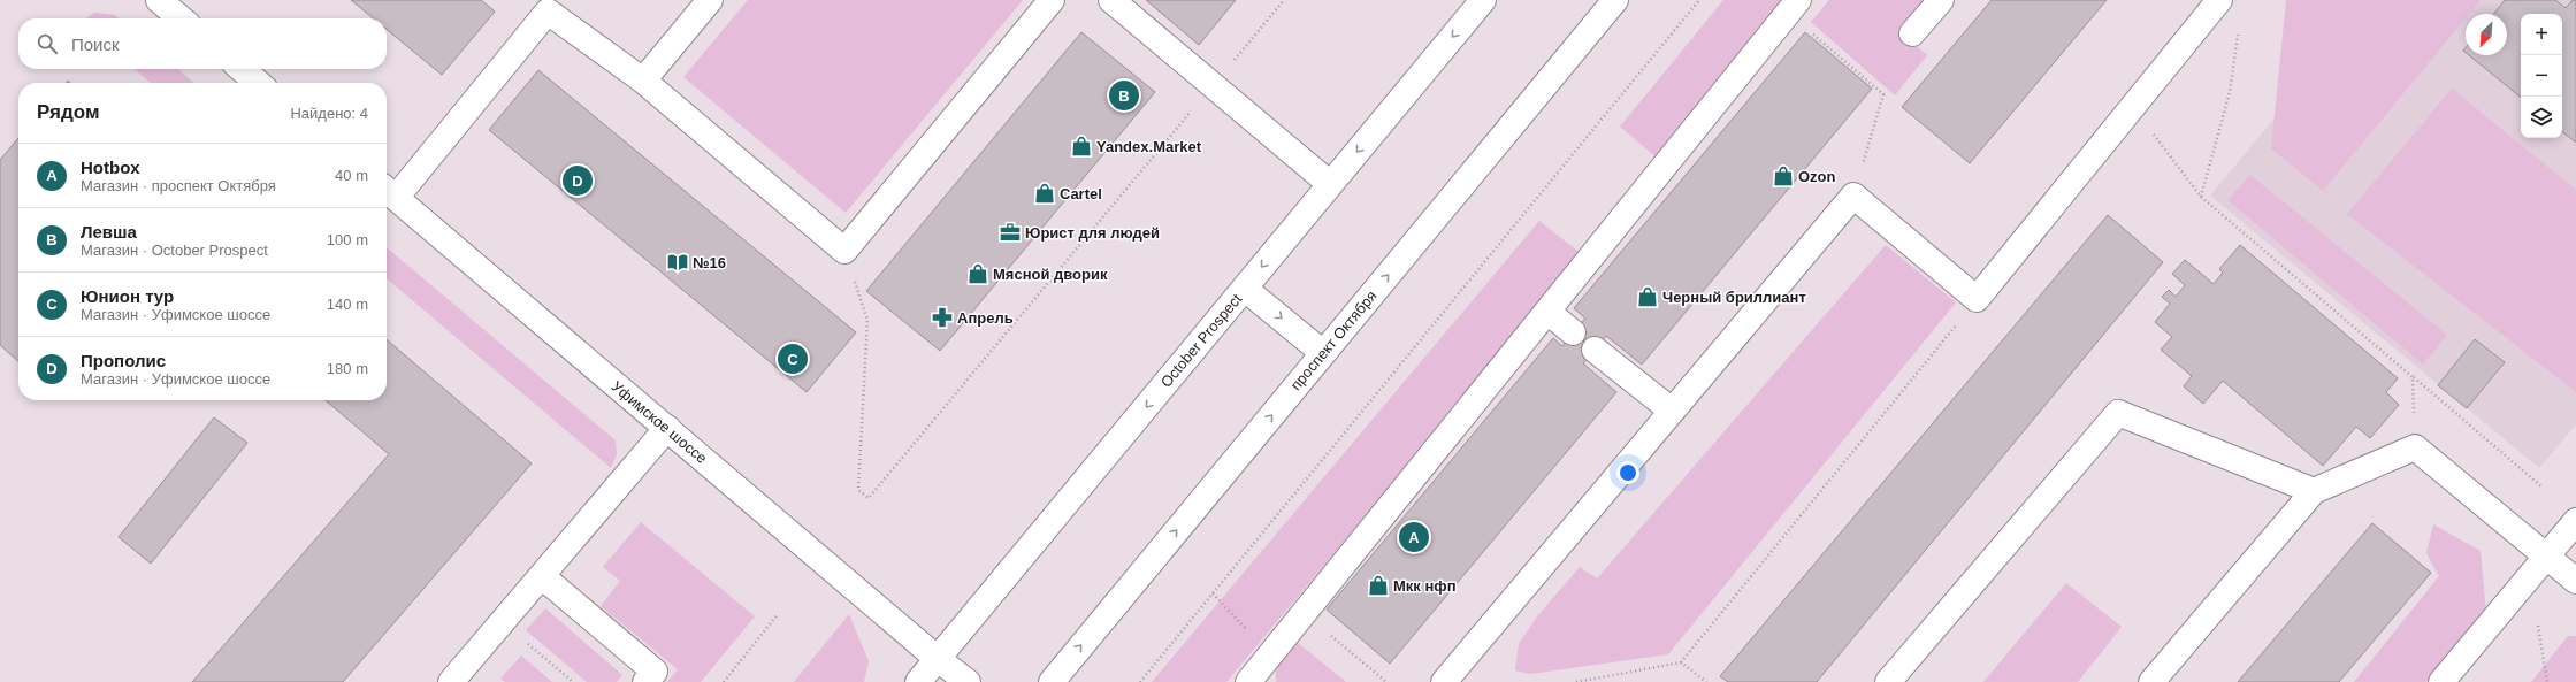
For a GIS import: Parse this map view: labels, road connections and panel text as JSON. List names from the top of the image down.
{
  "streets": {
    "main road": ["October Prospect", "проспект Октября", "Уфимское шоссе"]
  },
  "crossings": [
    ["October Prospect", "Уфимское шоссе"]
  ],
  "one_way": ["October Prospect"],
  "places": {
    "shop": [
      "Yandex.Market",
      "Ozon",
      "Cartel",
      "Мясной дворик",
      "Черный бриллиант",
      "Мкк нфп"
    ],
    "office": ["Юрист для людей"],
    "library": ["№16"],
    "pharmacy": ["Апрель"]
  },
  "north": "bottom left",
  "page": {
    "map_buttons": ["+", "−"],
    "search": "Поиск",
    "pins": [
      "B",
      "D",
      "C",
      "A"
    ],
    "heading": ["Рядом", "Найдено: 4"],
    "list": [
      {
        "mark": "A",
        "name": "Hotbox",
        "note": "Магазин · проспект Октября",
        "value": "40 m"
      },
      {
        "mark": "B",
        "name": "Левша",
        "note": "Магазин · October Prospect",
        "value": "100 m"
      },
      {
        "mark": "C",
        "name": "Юнион тур",
        "note": "Магазин · Уфимское шоссе",
        "value": "140 m"
      },
      {
        "mark": "D",
        "name": "Прополис",
        "note": "Магазин · Уфимское шоссе",
        "value": "180 m"
      }
    ]
  }
}
